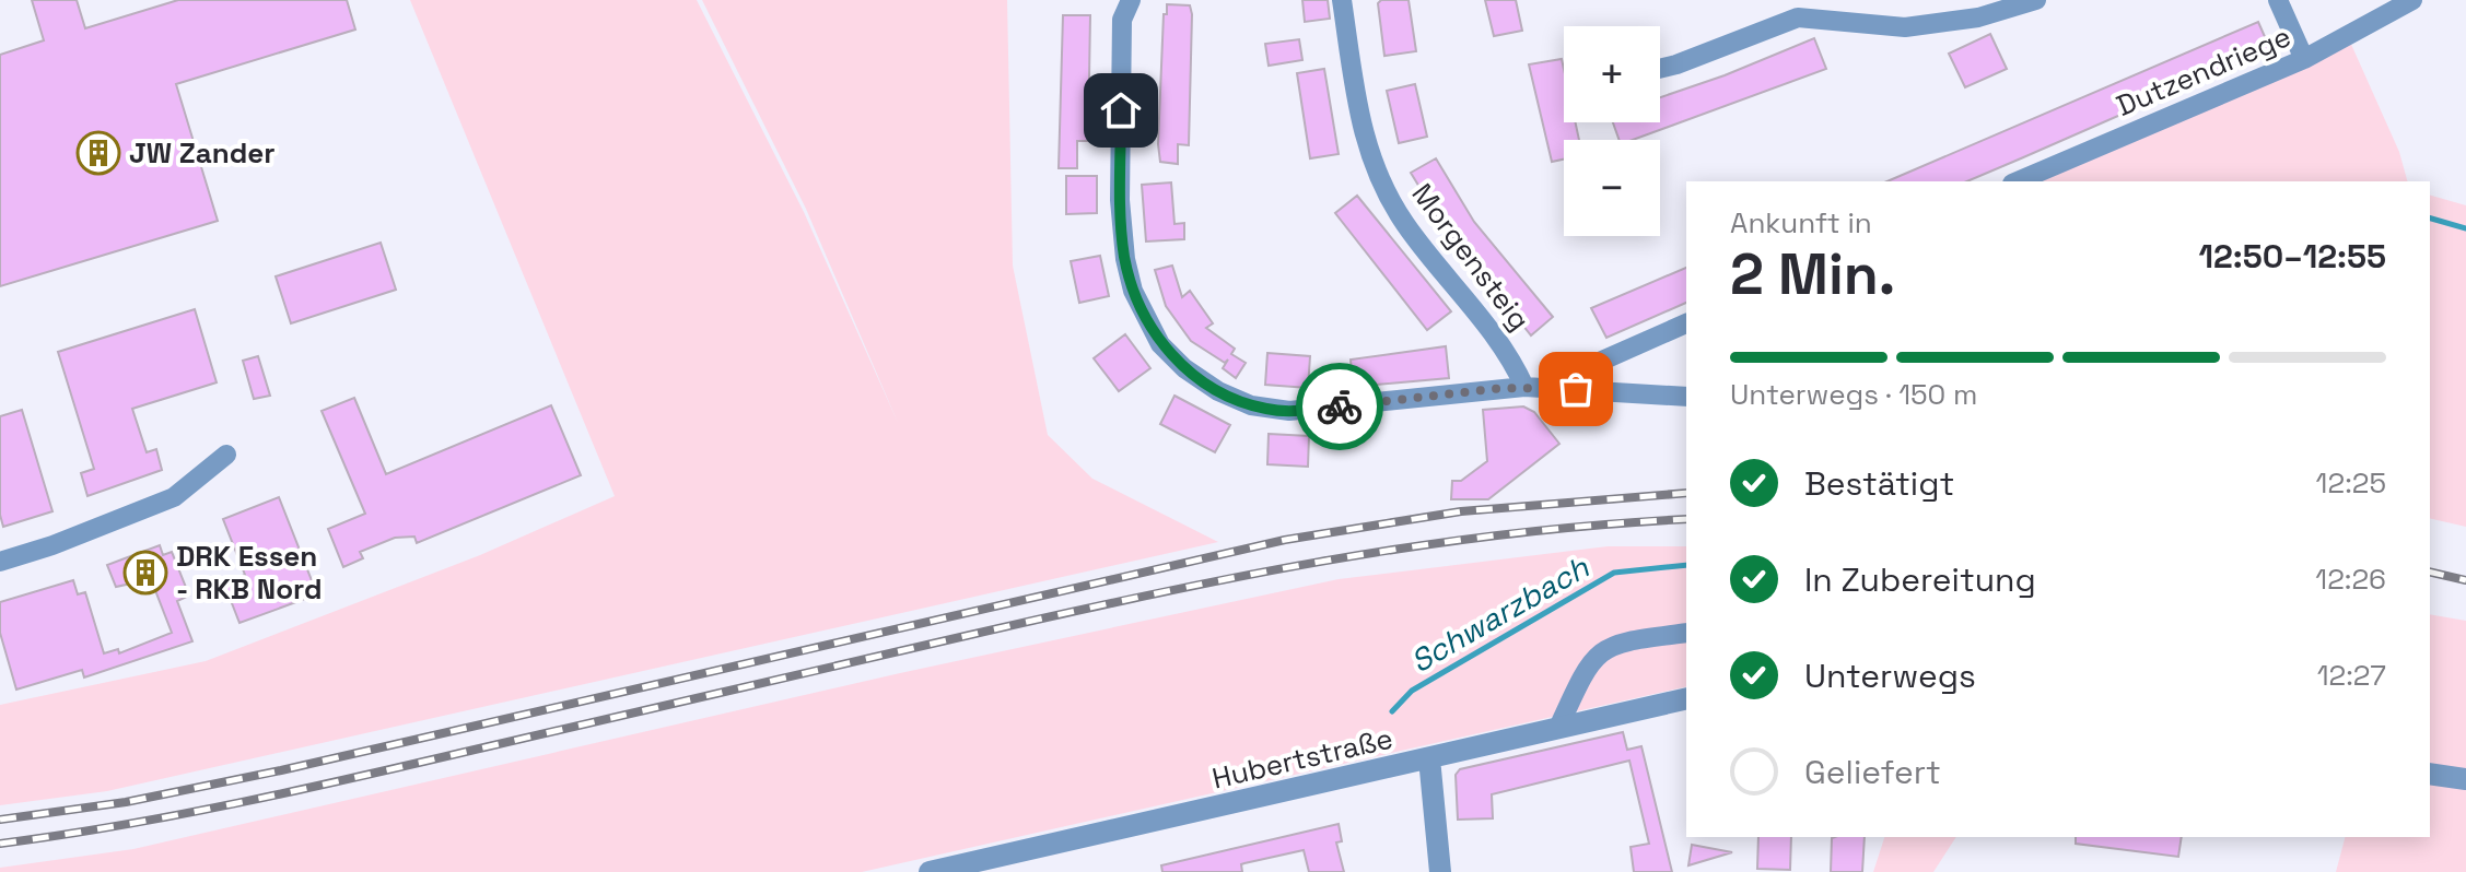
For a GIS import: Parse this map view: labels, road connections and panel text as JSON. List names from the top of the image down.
{
  "streets": {
    "street": ["Dutzendriege", "Morgensteig", "Hubertstraße"]
  },
  "water": ["Schwarzbach"],
  "places": {
    "building": ["JW Zander", "DRK Essen - RKB Nord"]
  },
  "page": {
    "map_buttons": ["+", "−"],
    "heading": ["2 Min.", "Ankunft in", "12:50–12:55"],
    "bar": "Unterwegs · 150 m",
    "list": [
      ["Bestätigt", "12:25"],
      ["In Zubereitung", "12:26"],
      ["Unterwegs", "12:27"],
      "Geliefert"
    ]
  }
}
